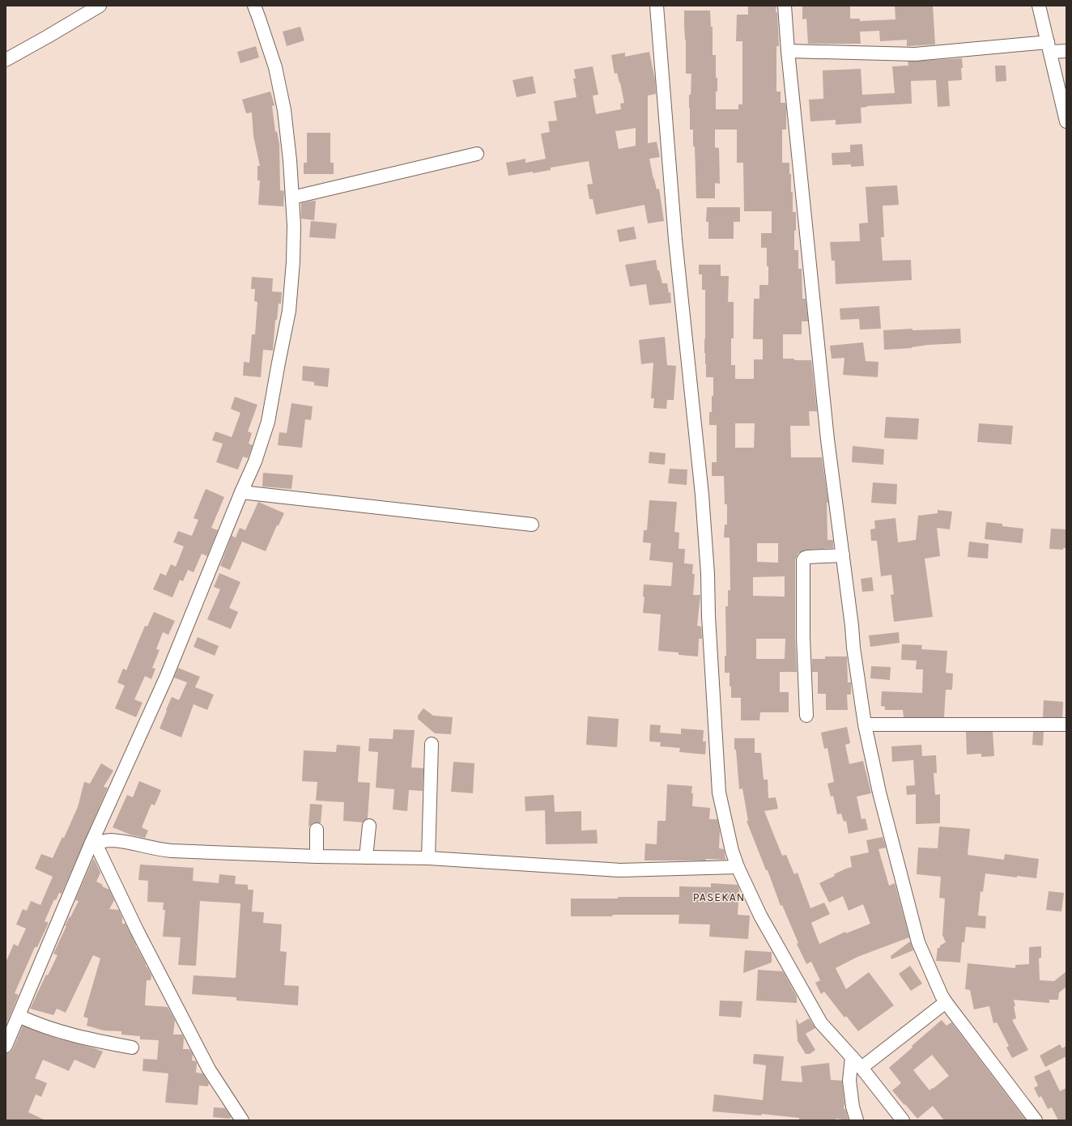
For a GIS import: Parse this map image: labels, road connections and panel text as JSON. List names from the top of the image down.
{
  "districts": ["PASEKAN"]
}
